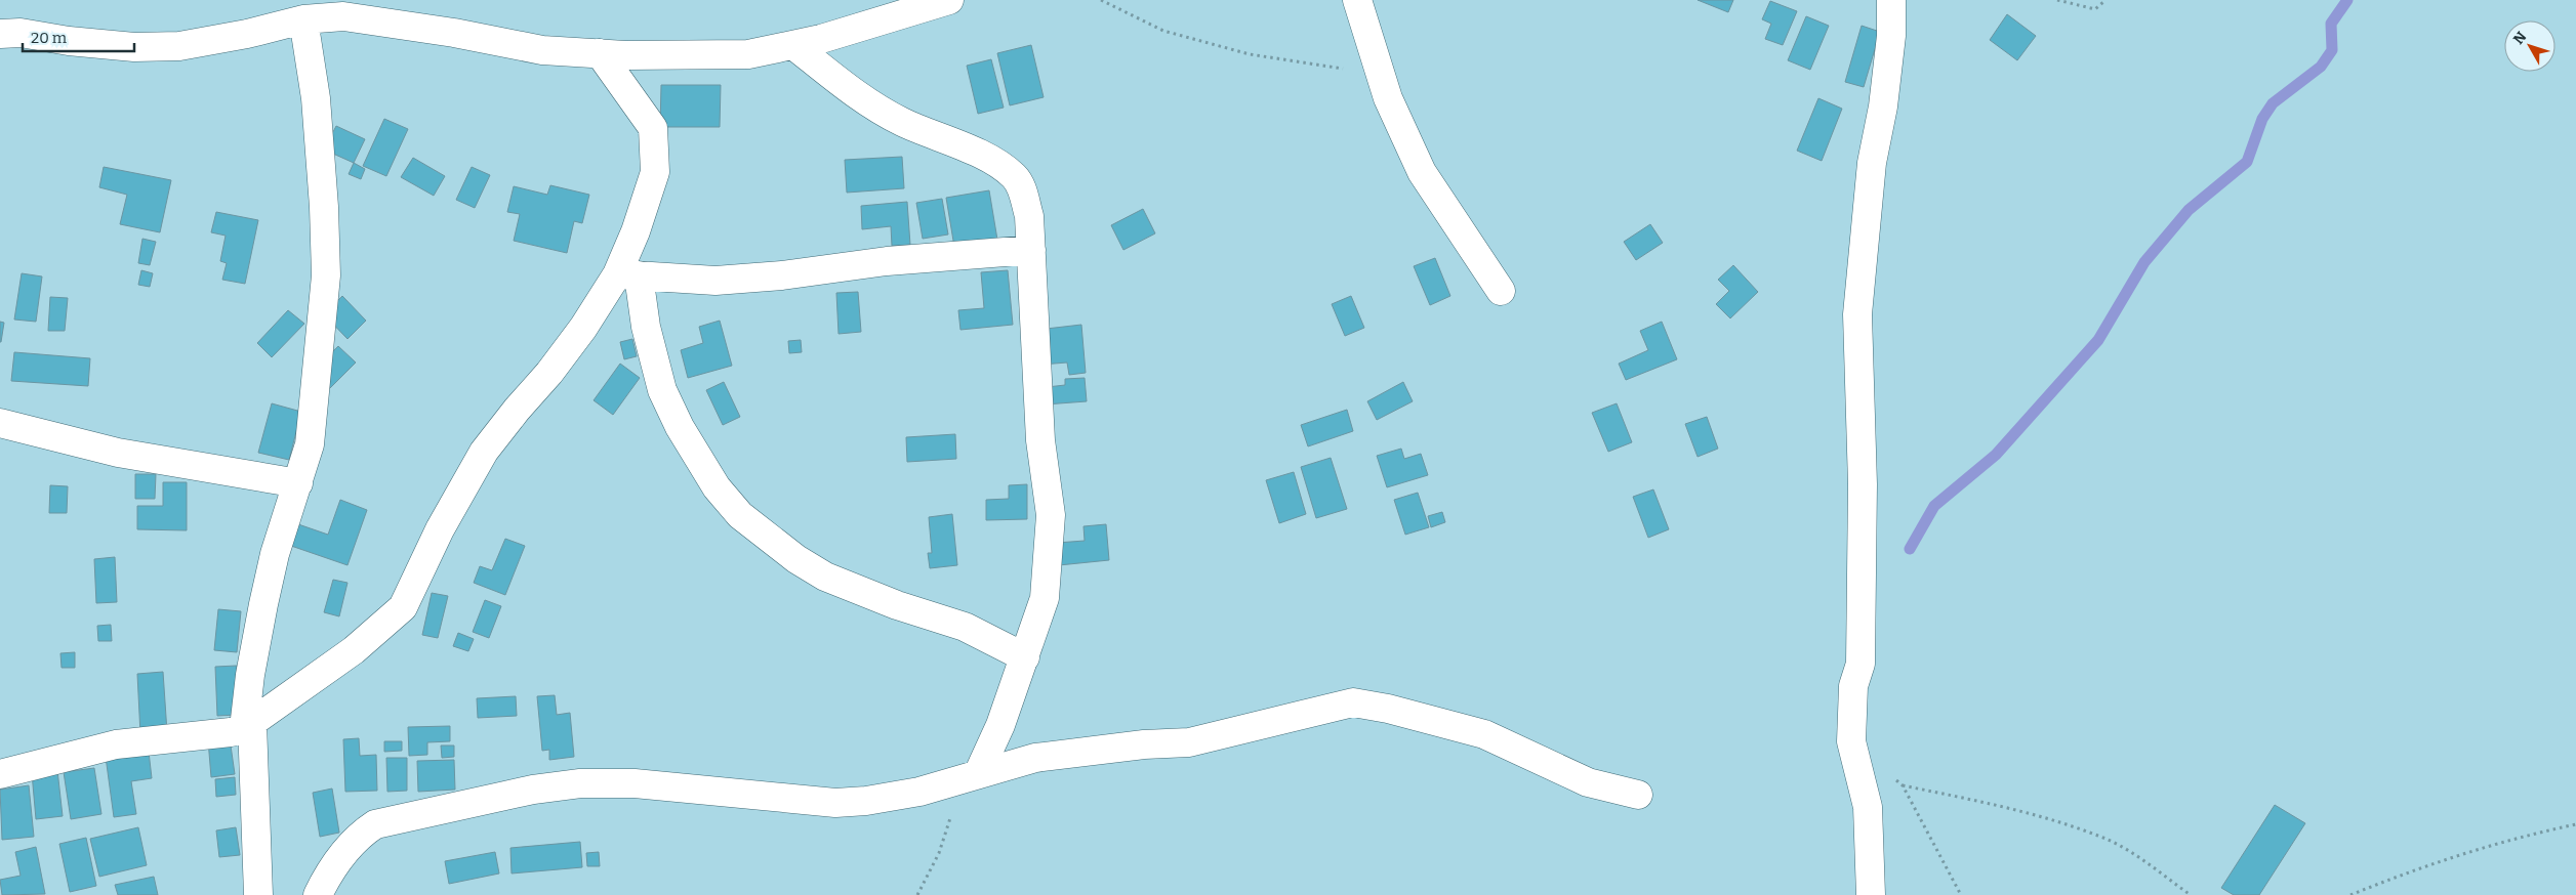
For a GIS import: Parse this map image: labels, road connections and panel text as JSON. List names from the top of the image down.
{
  "scale_bar": "20 m",
  "north": "top left"
}
